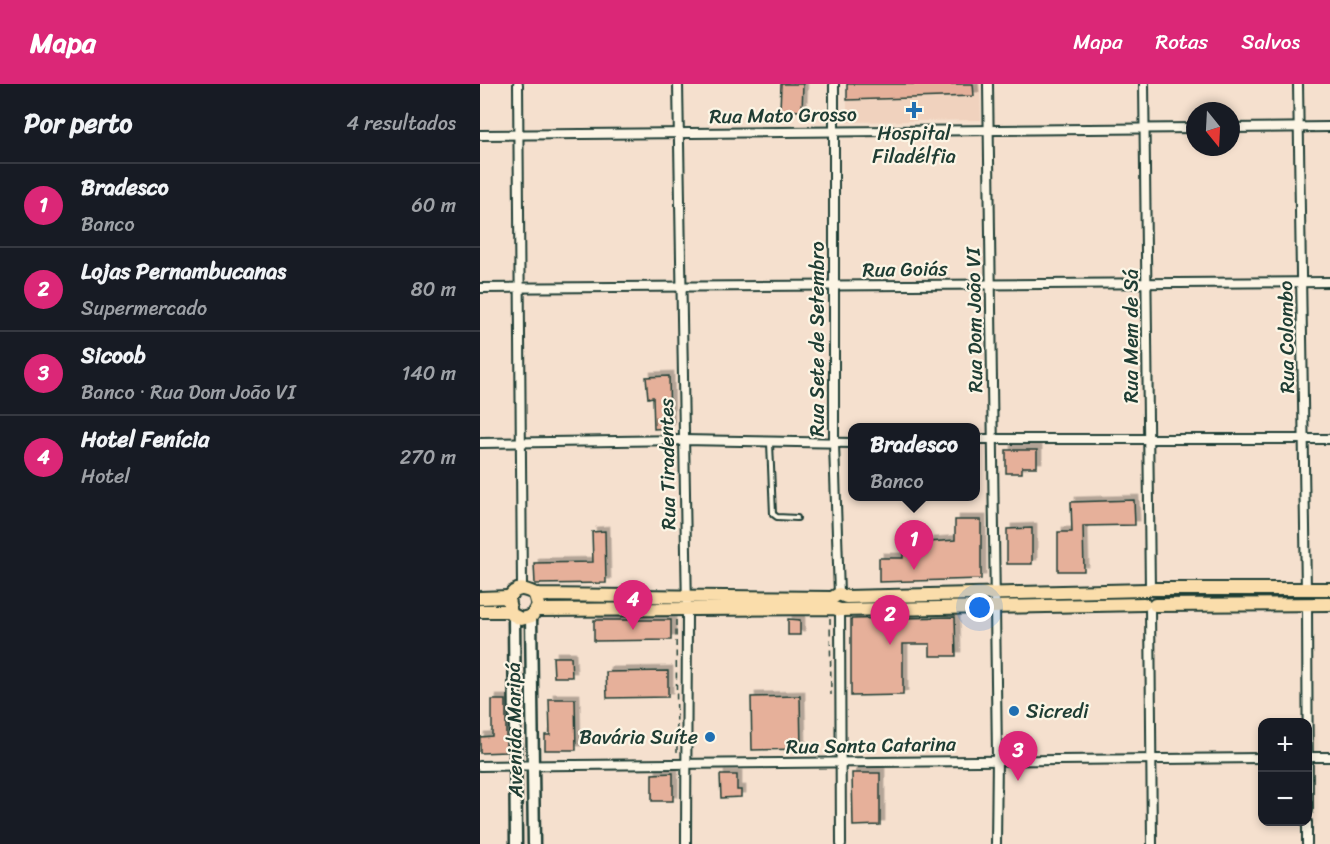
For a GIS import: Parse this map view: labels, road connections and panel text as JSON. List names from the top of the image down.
{
  "streets": {
    "main road": ["Avenida Maripá"],
    "street": [
      "Rua Mato Grosso",
      "Rua Goiás",
      "Rua Dom João VI",
      "Rua Mem de Sá",
      "Rua Colombo",
      "Rua Sete de Setembro",
      "Rua Tiradentes",
      "Rua Santa Catarina"
    ]
  },
  "crossings": [
    ["Rua Mato Grosso", "Rua Dom João VI"],
    ["Rua Mato Grosso", "Rua Mem de Sá"],
    ["Rua Mato Grosso", "Rua Sete de Setembro"],
    ["Rua Mato Grosso", "Rua Tiradentes"],
    ["Rua Goiás", "Rua Dom João VI"],
    ["Rua Goiás", "Rua Mem de Sá"],
    ["Rua Goiás", "Rua Colombo"],
    ["Rua Goiás", "Rua Sete de Setembro"],
    ["Rua Goiás", "Rua Tiradentes"],
    ["Rua Dom João VI", "Rua Santa Catarina"],
    ["Rua Sete de Setembro", "Rua Santa Catarina"],
    ["Rua Tiradentes", "Rua Santa Catarina"],
    ["Avenida Maripá", "Rua Santa Catarina"]
  ],
  "places": {
    "health": ["Hospital Filadélfia"],
    "other": ["Sicredi", "Bavária Suíte"]
  },
  "north": "bottom",
  "page": {
    "header": "Mapa",
    "nav": ["Mapa", "Rotas", "Salvos"],
    "heading": ["Por perto", "4 resultados"],
    "list": [
      {
        "mark": "1",
        "name": "Bradesco",
        "note": "Banco",
        "value": "60 m"
      },
      {
        "mark": "2",
        "name": "Lojas Pernambucanas",
        "note": "Supermercado",
        "value": "80 m"
      },
      {
        "mark": "3",
        "name": "Sicoob",
        "note": "Banco · Rua Dom João VI",
        "value": "140 m"
      },
      {
        "mark": "4",
        "name": "Hotel Fenícia",
        "note": "Hotel",
        "value": "270 m"
      }
    ],
    "popup": ["Bradesco", "Banco"],
    "pins": [
      "1",
      "4",
      "2",
      "3"
    ],
    "map_buttons": ["+", "−"]
  }
}
